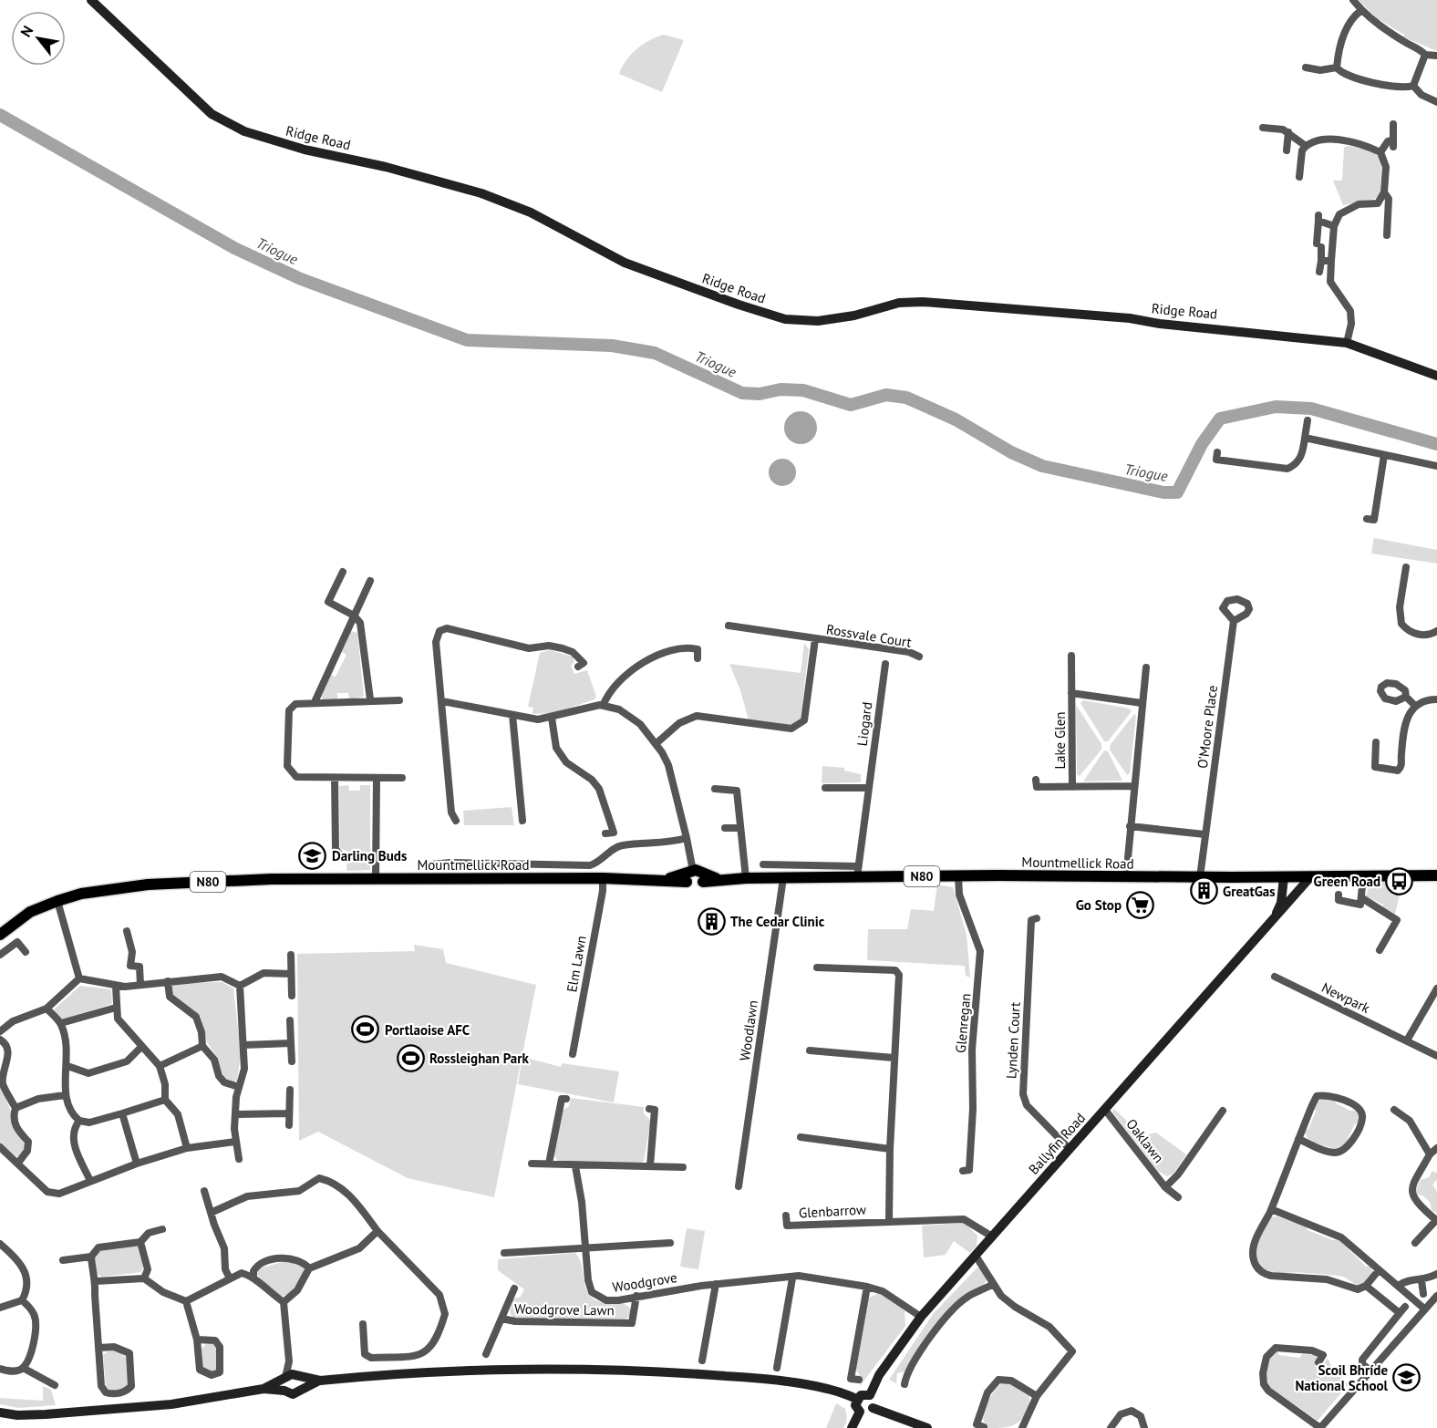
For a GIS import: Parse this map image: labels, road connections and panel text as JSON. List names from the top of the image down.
{
  "streets": {
    "main road": ["Mountmellick Road", "N80"],
    "street": [
      "Ridge Road",
      "Rossvale Court",
      "Liogard",
      "O'Moore Place",
      "Lake Glen",
      "Elm Lawn",
      "Newpark",
      "Glenregan",
      "Woodlawn",
      "Lynden Court",
      "Oaklawn",
      "Ballyfin Road",
      "Glenbarrow",
      "Woodgrove",
      "Woodgrove Lawn"
    ]
  },
  "crossings": [
    ["Liogard", "Mountmellick Road"],
    ["O'Moore Place", "Mountmellick Road"],
    ["Mountmellick Road", "Elm Lawn"],
    ["Mountmellick Road", "Glenregan"],
    ["Mountmellick Road", "Woodlawn"],
    ["Mountmellick Road", "Ballyfin Road"],
    ["Lynden Court", "Ballyfin Road"],
    ["Oaklawn", "Ballyfin Road"],
    ["Ballyfin Road", "Glenbarrow"],
    ["Ballyfin Road", "Woodgrove"],
    ["Woodgrove", "Woodgrove Lawn"]
  ],
  "water": ["Triogue"],
  "places": {
    "school or university": ["Darling Buds", "Scoil Bhríde National School"],
    "bus stop": ["Green Road"],
    "building": ["GreatGas", "The Cedar Clinic"],
    "supermarket": ["Go Stop"],
    "sports": ["Portlaoise AFC", "Rossleighan Park"]
  },
  "north": "top left"
}
